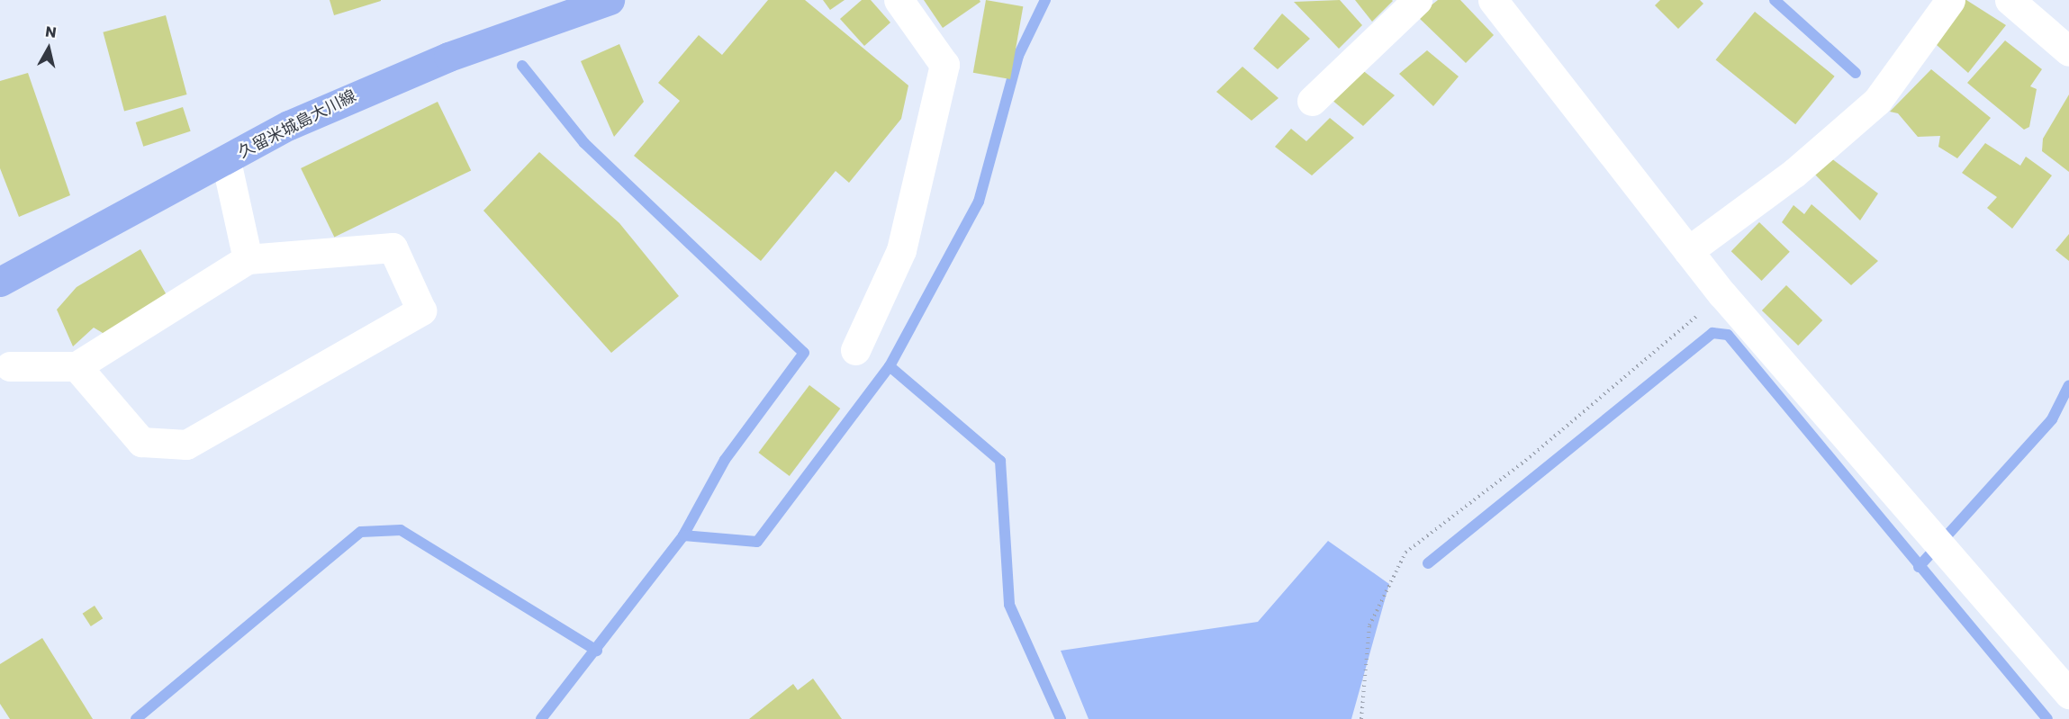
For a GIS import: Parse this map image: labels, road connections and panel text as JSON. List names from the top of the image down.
{
  "streets": {
    "main road": ["久留米城島大川線"]
  },
  "north": "top"
}
